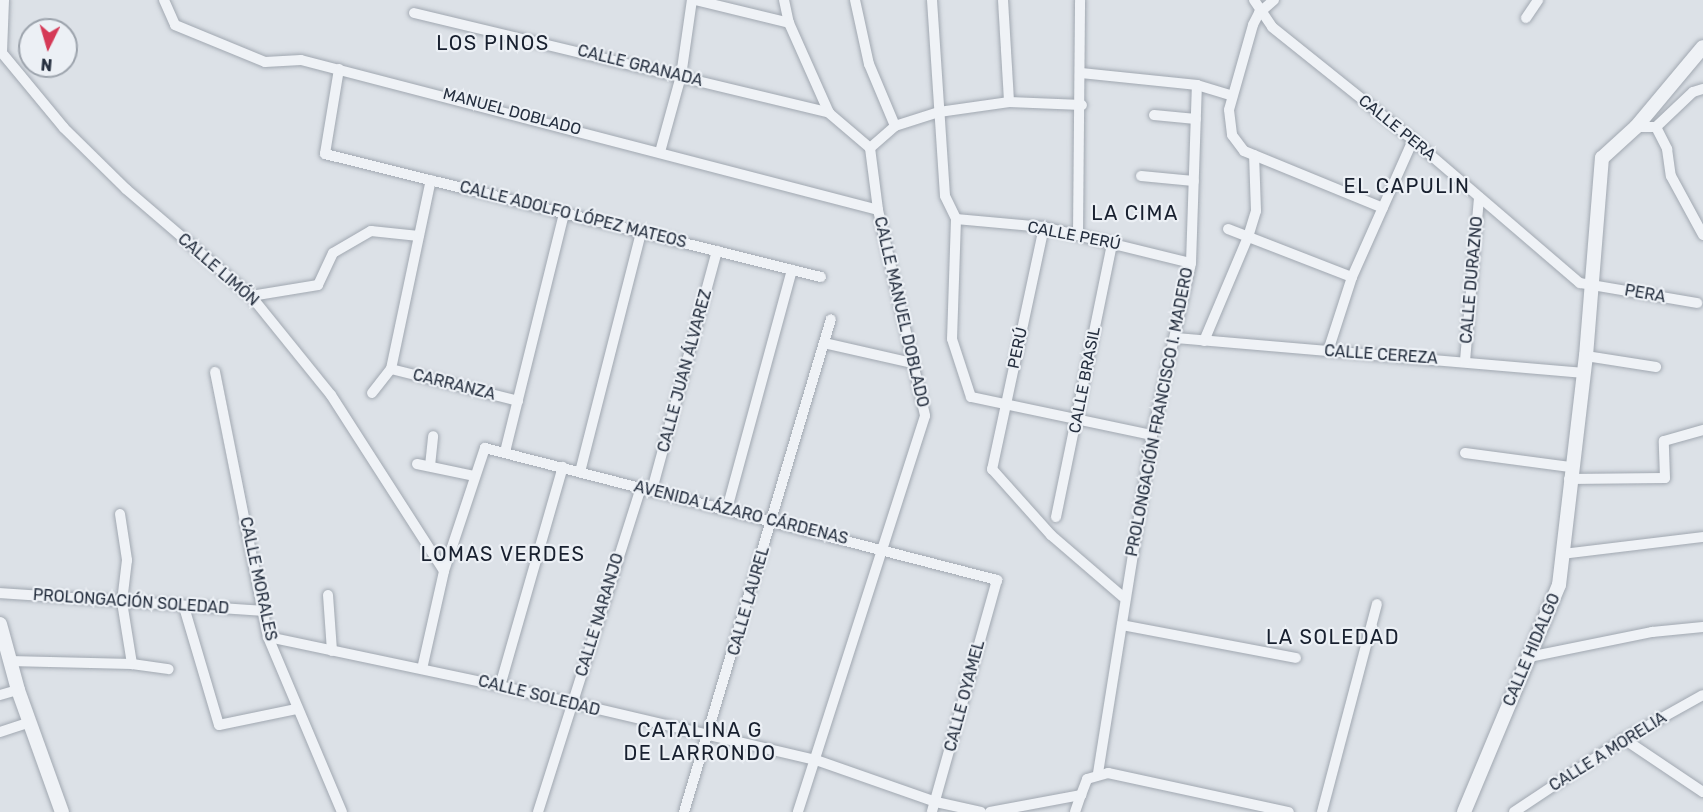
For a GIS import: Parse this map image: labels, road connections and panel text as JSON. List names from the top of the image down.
{
  "streets": {
    "street": [
      "CALLE GRANADA",
      "MANUEL DOBLADO",
      "CALLE PERA",
      "CALLE ADOLFO LÓPEZ MATEOS",
      "CALLE PERÚ",
      "CALLE LIMÓN",
      "CALLE DURAZNO",
      "PERA",
      "CALLE MANUEL DOBLADO",
      "PERÚ",
      "CALLE CEREZA",
      "CALLE JUAN ÁLVAREZ",
      "CALLE BRASIL",
      "CARRANZA",
      "PROLONGACIÓN FRANCISCO I. MADERO",
      "AVENIDA LÁZARO CÁRDENAS",
      "CALLE MORALES",
      "CALLE LAUREL",
      "PROLONGACIÓN SOLEDAD",
      "CALLE NARANJO",
      "CALLE HIDALGO",
      "CALLE SOLEDAD",
      "CALLE OYAMEL",
      "CALLE A MORELIA"
    ]
  },
  "crossings": [
    ["MANUEL DOBLADO", "CALLE ADOLFO LÓPEZ MATEOS"],
    ["MANUEL DOBLADO", "CALLE MANUEL DOBLADO"],
    ["CALLE PERA", "CALLE DURAZNO"],
    ["CALLE PERA", "PERA"],
    ["CALLE PERA", "CALLE HIDALGO"],
    ["CALLE ADOLFO LÓPEZ MATEOS", "CALLE JUAN ÁLVAREZ"],
    ["CALLE PERÚ", "PERÚ"],
    ["CALLE PERÚ", "CALLE BRASIL"],
    ["CALLE PERÚ", "PROLONGACIÓN FRANCISCO I. MADERO"],
    ["CALLE DURAZNO", "CALLE CEREZA"],
    ["PERA", "CALLE HIDALGO"],
    ["CALLE MANUEL DOBLADO", "AVENIDA LÁZARO CÁRDENAS"],
    ["CALLE MANUEL DOBLADO", "CALLE SOLEDAD"],
    ["PERÚ", "PROLONGACIÓN FRANCISCO I. MADERO"],
    ["CALLE CEREZA", "PROLONGACIÓN FRANCISCO I. MADERO"],
    ["CALLE CEREZA", "CALLE HIDALGO"],
    ["CALLE JUAN ÁLVAREZ", "AVENIDA LÁZARO CÁRDENAS"],
    ["CALLE JUAN ÁLVAREZ", "CALLE NARANJO"],
    ["AVENIDA LÁZARO CÁRDENAS", "CALLE LAUREL"],
    ["AVENIDA LÁZARO CÁRDENAS", "CALLE NARANJO"],
    ["AVENIDA LÁZARO CÁRDENAS", "CALLE OYAMEL"],
    ["CALLE MORALES", "PROLONGACIÓN SOLEDAD"],
    ["CALLE MORALES", "CALLE SOLEDAD"],
    ["CALLE LAUREL", "CALLE SOLEDAD"],
    ["CALLE NARANJO", "CALLE SOLEDAD"],
    ["CALLE SOLEDAD", "CALLE OYAMEL"]
  ],
  "districts": [
    "LOS PINOS",
    "EL CAPULIN",
    "LA CIMA",
    "LOMAS VERDES",
    "LA SOLEDAD",
    "CATALINA G DE LARRONDO"
  ],
  "north": "bottom"
}
